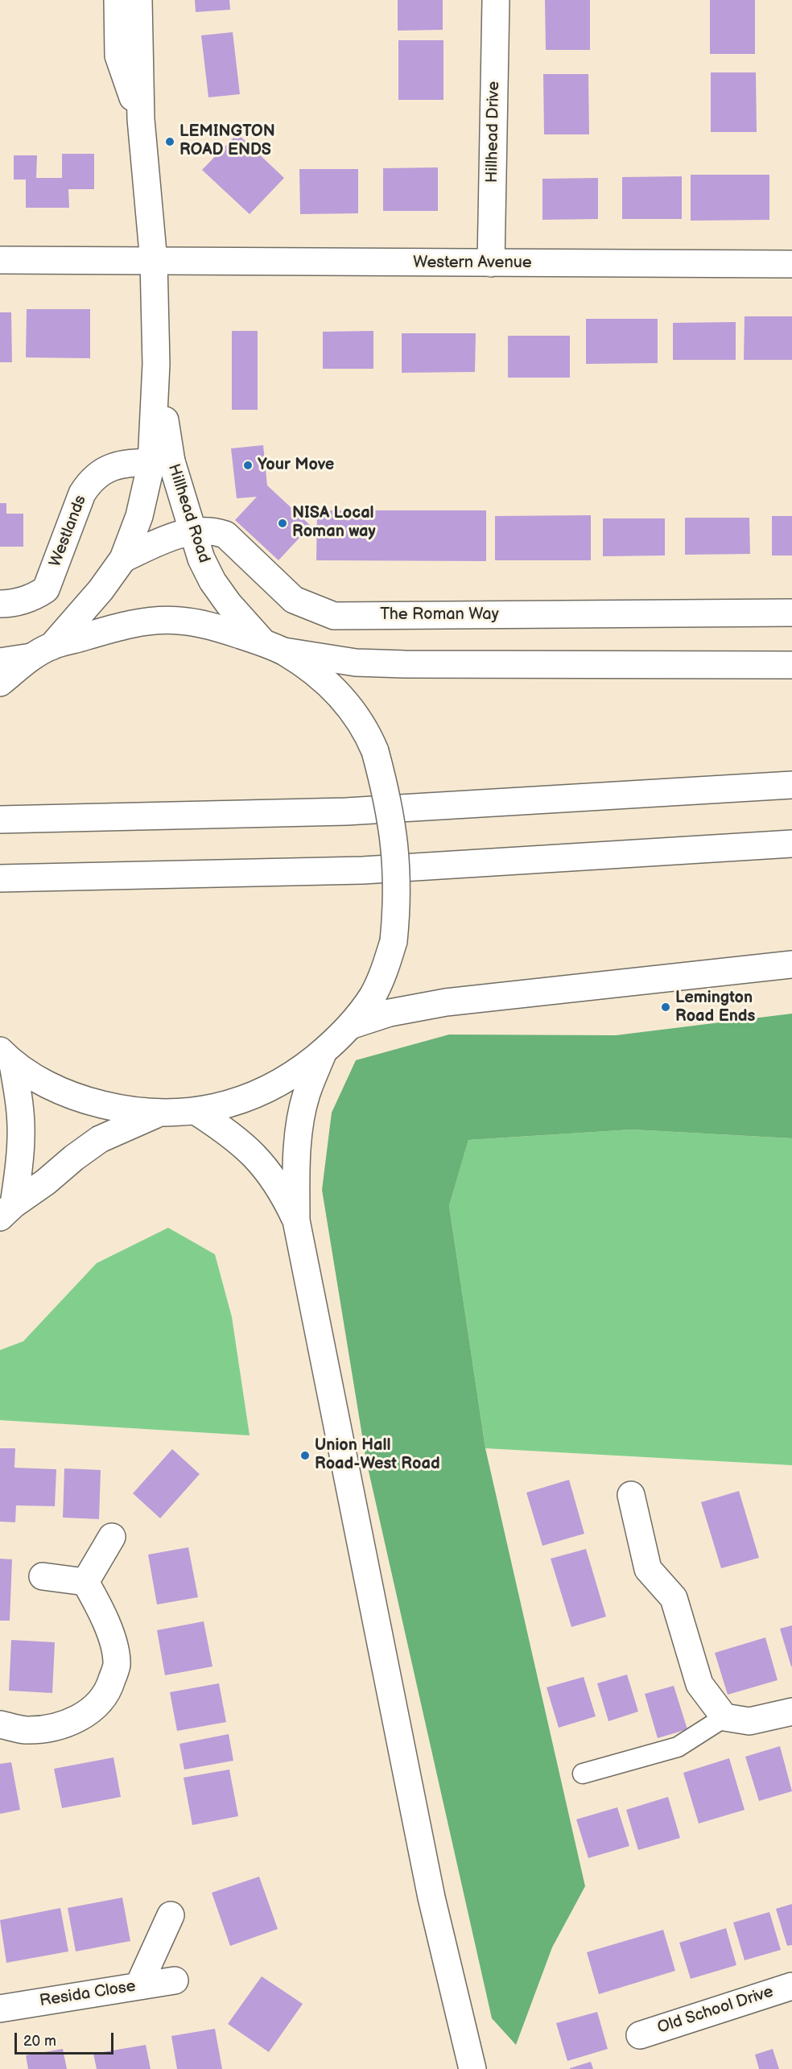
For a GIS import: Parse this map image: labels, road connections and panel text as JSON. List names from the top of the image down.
{
  "streets": {
    "main road": [
      "Hillhead Drive",
      "Western Avenue",
      "Hillhead Road",
      "Westlands",
      "The Roman Way",
      "Resida Close",
      "Old School Drive"
    ]
  },
  "crossings": [
    ["Hillhead Drive", "Western Avenue"],
    ["Western Avenue", "Hillhead Road"],
    ["Hillhead Road", "Westlands"],
    ["Hillhead Road", "The Roman Way"]
  ],
  "places": [
    "LEMINGTON ROAD ENDS",
    "Your Move",
    "NISA Local Roman way",
    "Lemington Road Ends",
    "Union Hall Road-West Road"
  ],
  "scale_bar": "20 m"
}
